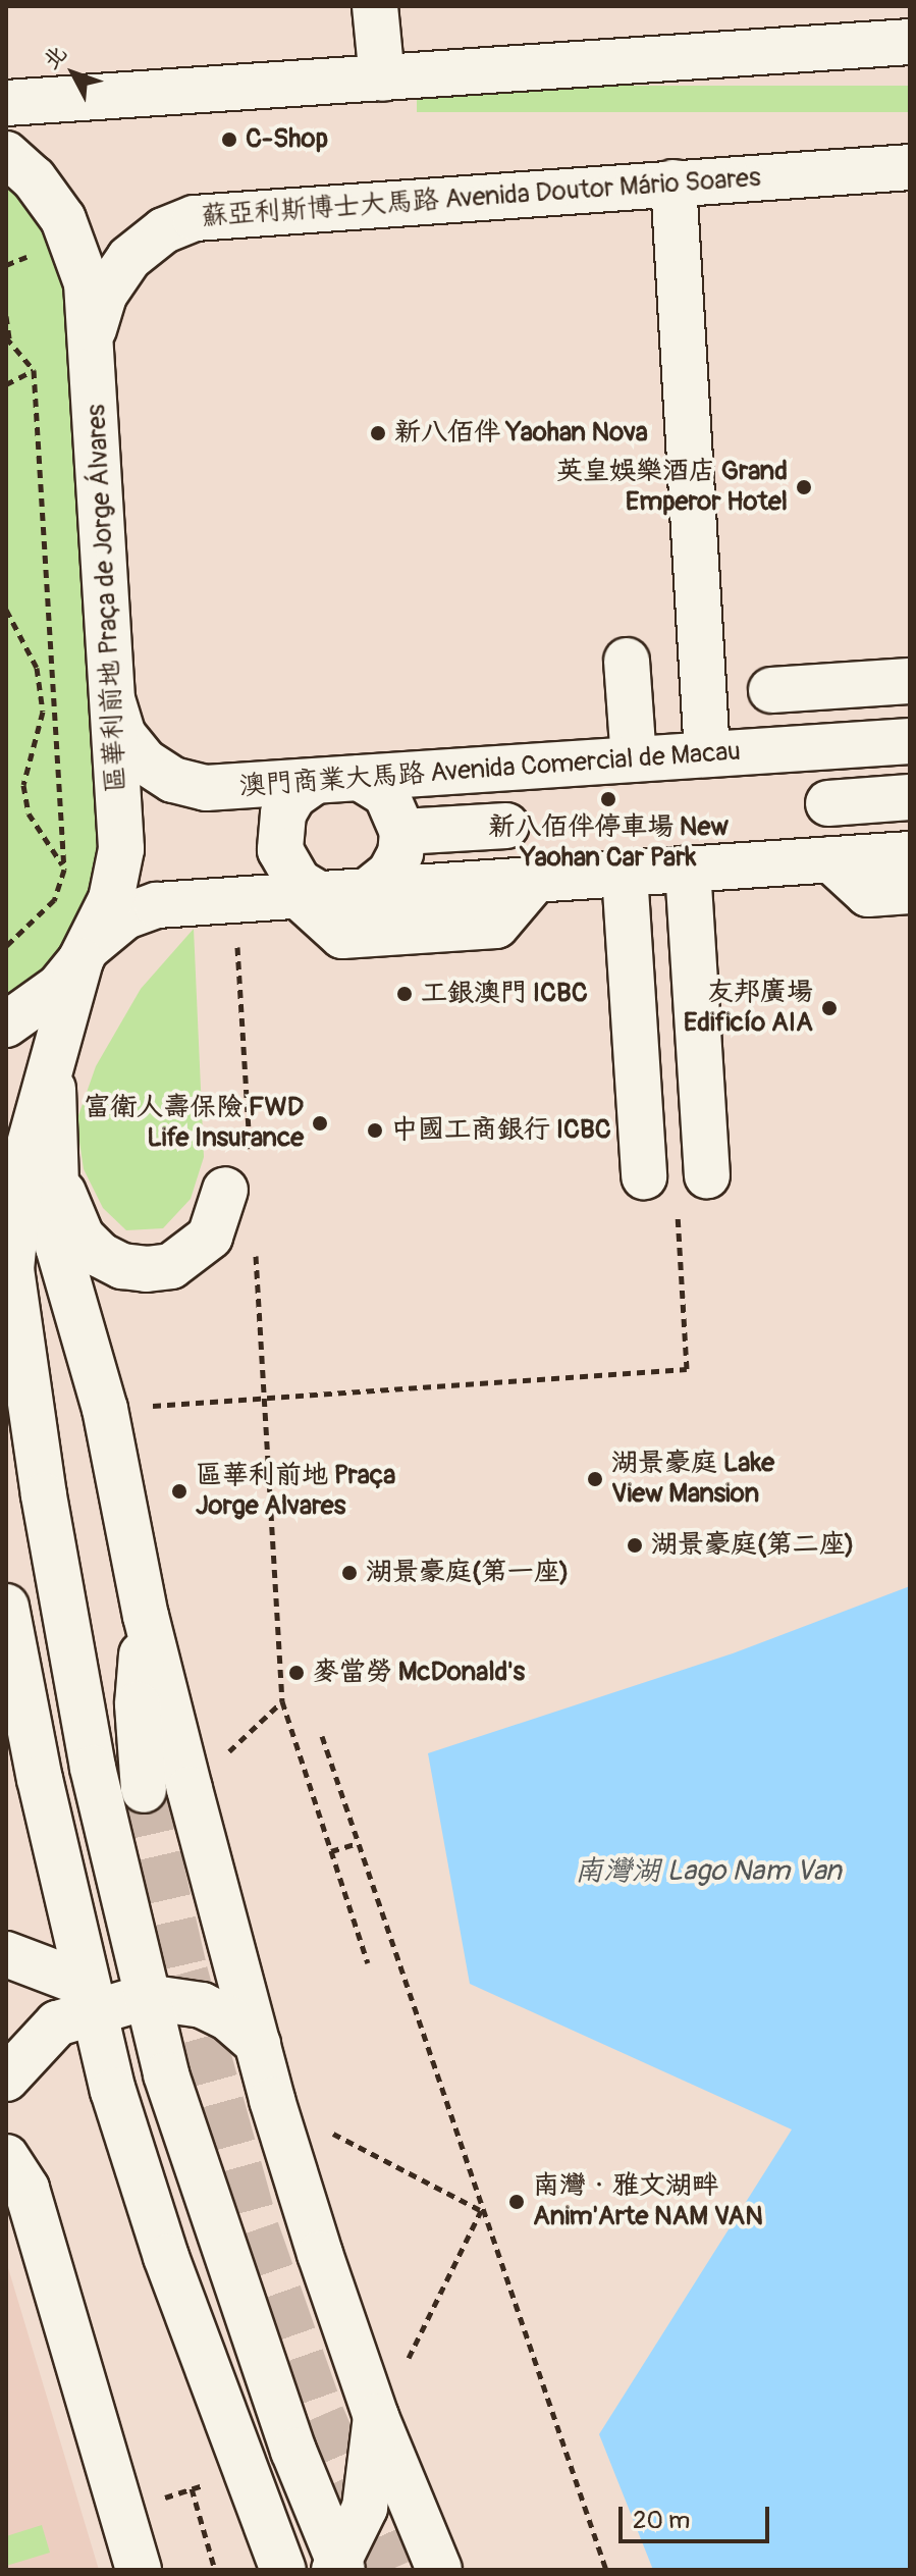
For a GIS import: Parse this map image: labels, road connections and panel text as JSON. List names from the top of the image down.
{
  "streets": {
    "main road": ["蘇亞利斯博士大馬路 Avenida Doutor Mário Soares", "區華利前地 Praça de Jorge Álvares", "澳門商業大馬路 Avenida Comercial de Macau"]
  },
  "crossings": [
    ["蘇亞利斯博士大馬路 Avenida Doutor Mário Soares", "區華利前地 Praça de Jorge Álvares"],
    ["區華利前地 Praça de Jorge Álvares", "澳門商業大馬路 Avenida Comercial de Macau"]
  ],
  "water": ["南灣湖 Lago Nam Van"],
  "places": [
    "C-Shop",
    "新八佰伴 Yaohan Nova",
    "英皇娛樂酒店 Grand Emperor Hotel",
    "新八佰伴停車場 New Yaohan Car Park",
    "工銀澳門 ICBC",
    "友邦廣場 Edificío AIA",
    "富衛人壽保險 FWD Life Insurance",
    "中國工商銀行 ICBC",
    "湖景豪庭 Lake View Mansion",
    "區華利前地 Praça Jorge Alvares",
    "湖景豪庭(第二座)",
    "湖景豪庭(第一座)",
    "麥當勞 McDonald's",
    "南灣．雅文湖畔 Anim'Arte NAM VAN"
  ],
  "scale_bar": "20 m",
  "north": "top left"
}
